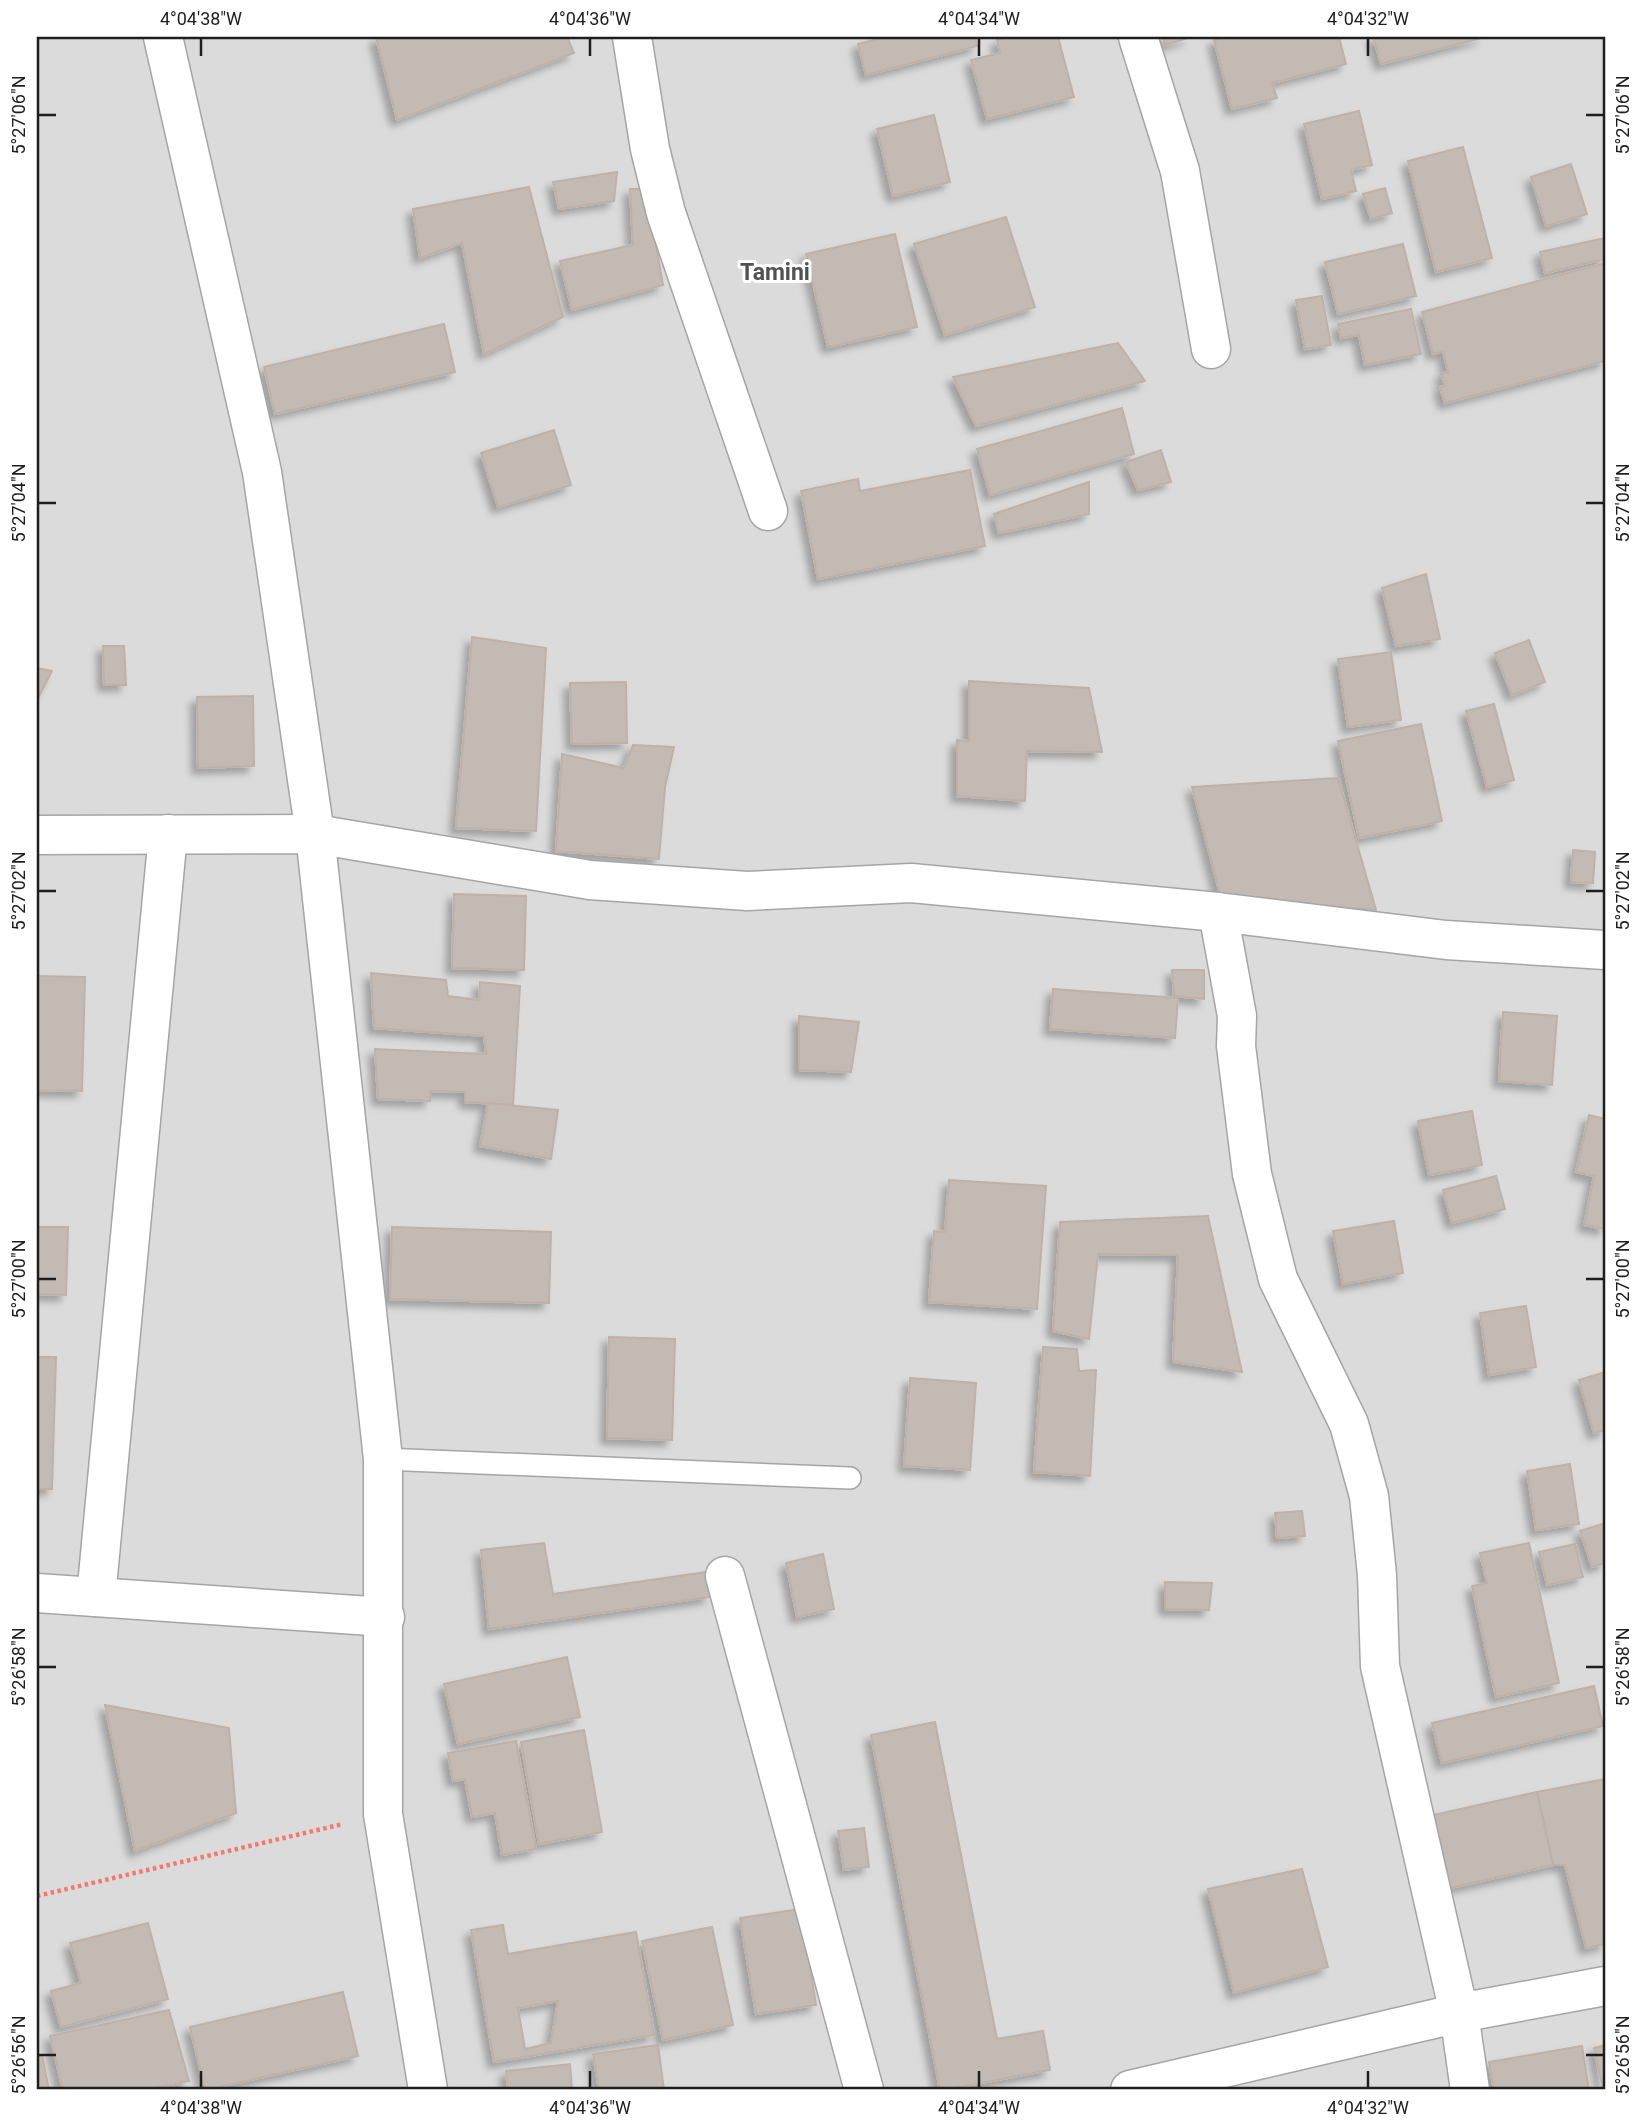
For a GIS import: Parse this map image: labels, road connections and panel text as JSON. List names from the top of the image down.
{
  "districts": ["Tamini"],
  "coordinates": [
    "4°04'38\"W",
    "4°04'36\"W",
    "4°04'34\"W",
    "4°04'32\"W",
    "5°27'06\"N",
    "5°27'04\"N",
    "5°27'02\"N",
    "5°27'00\"N",
    "5°26'58\"N",
    "5°26'56\"N"
  ]
}
